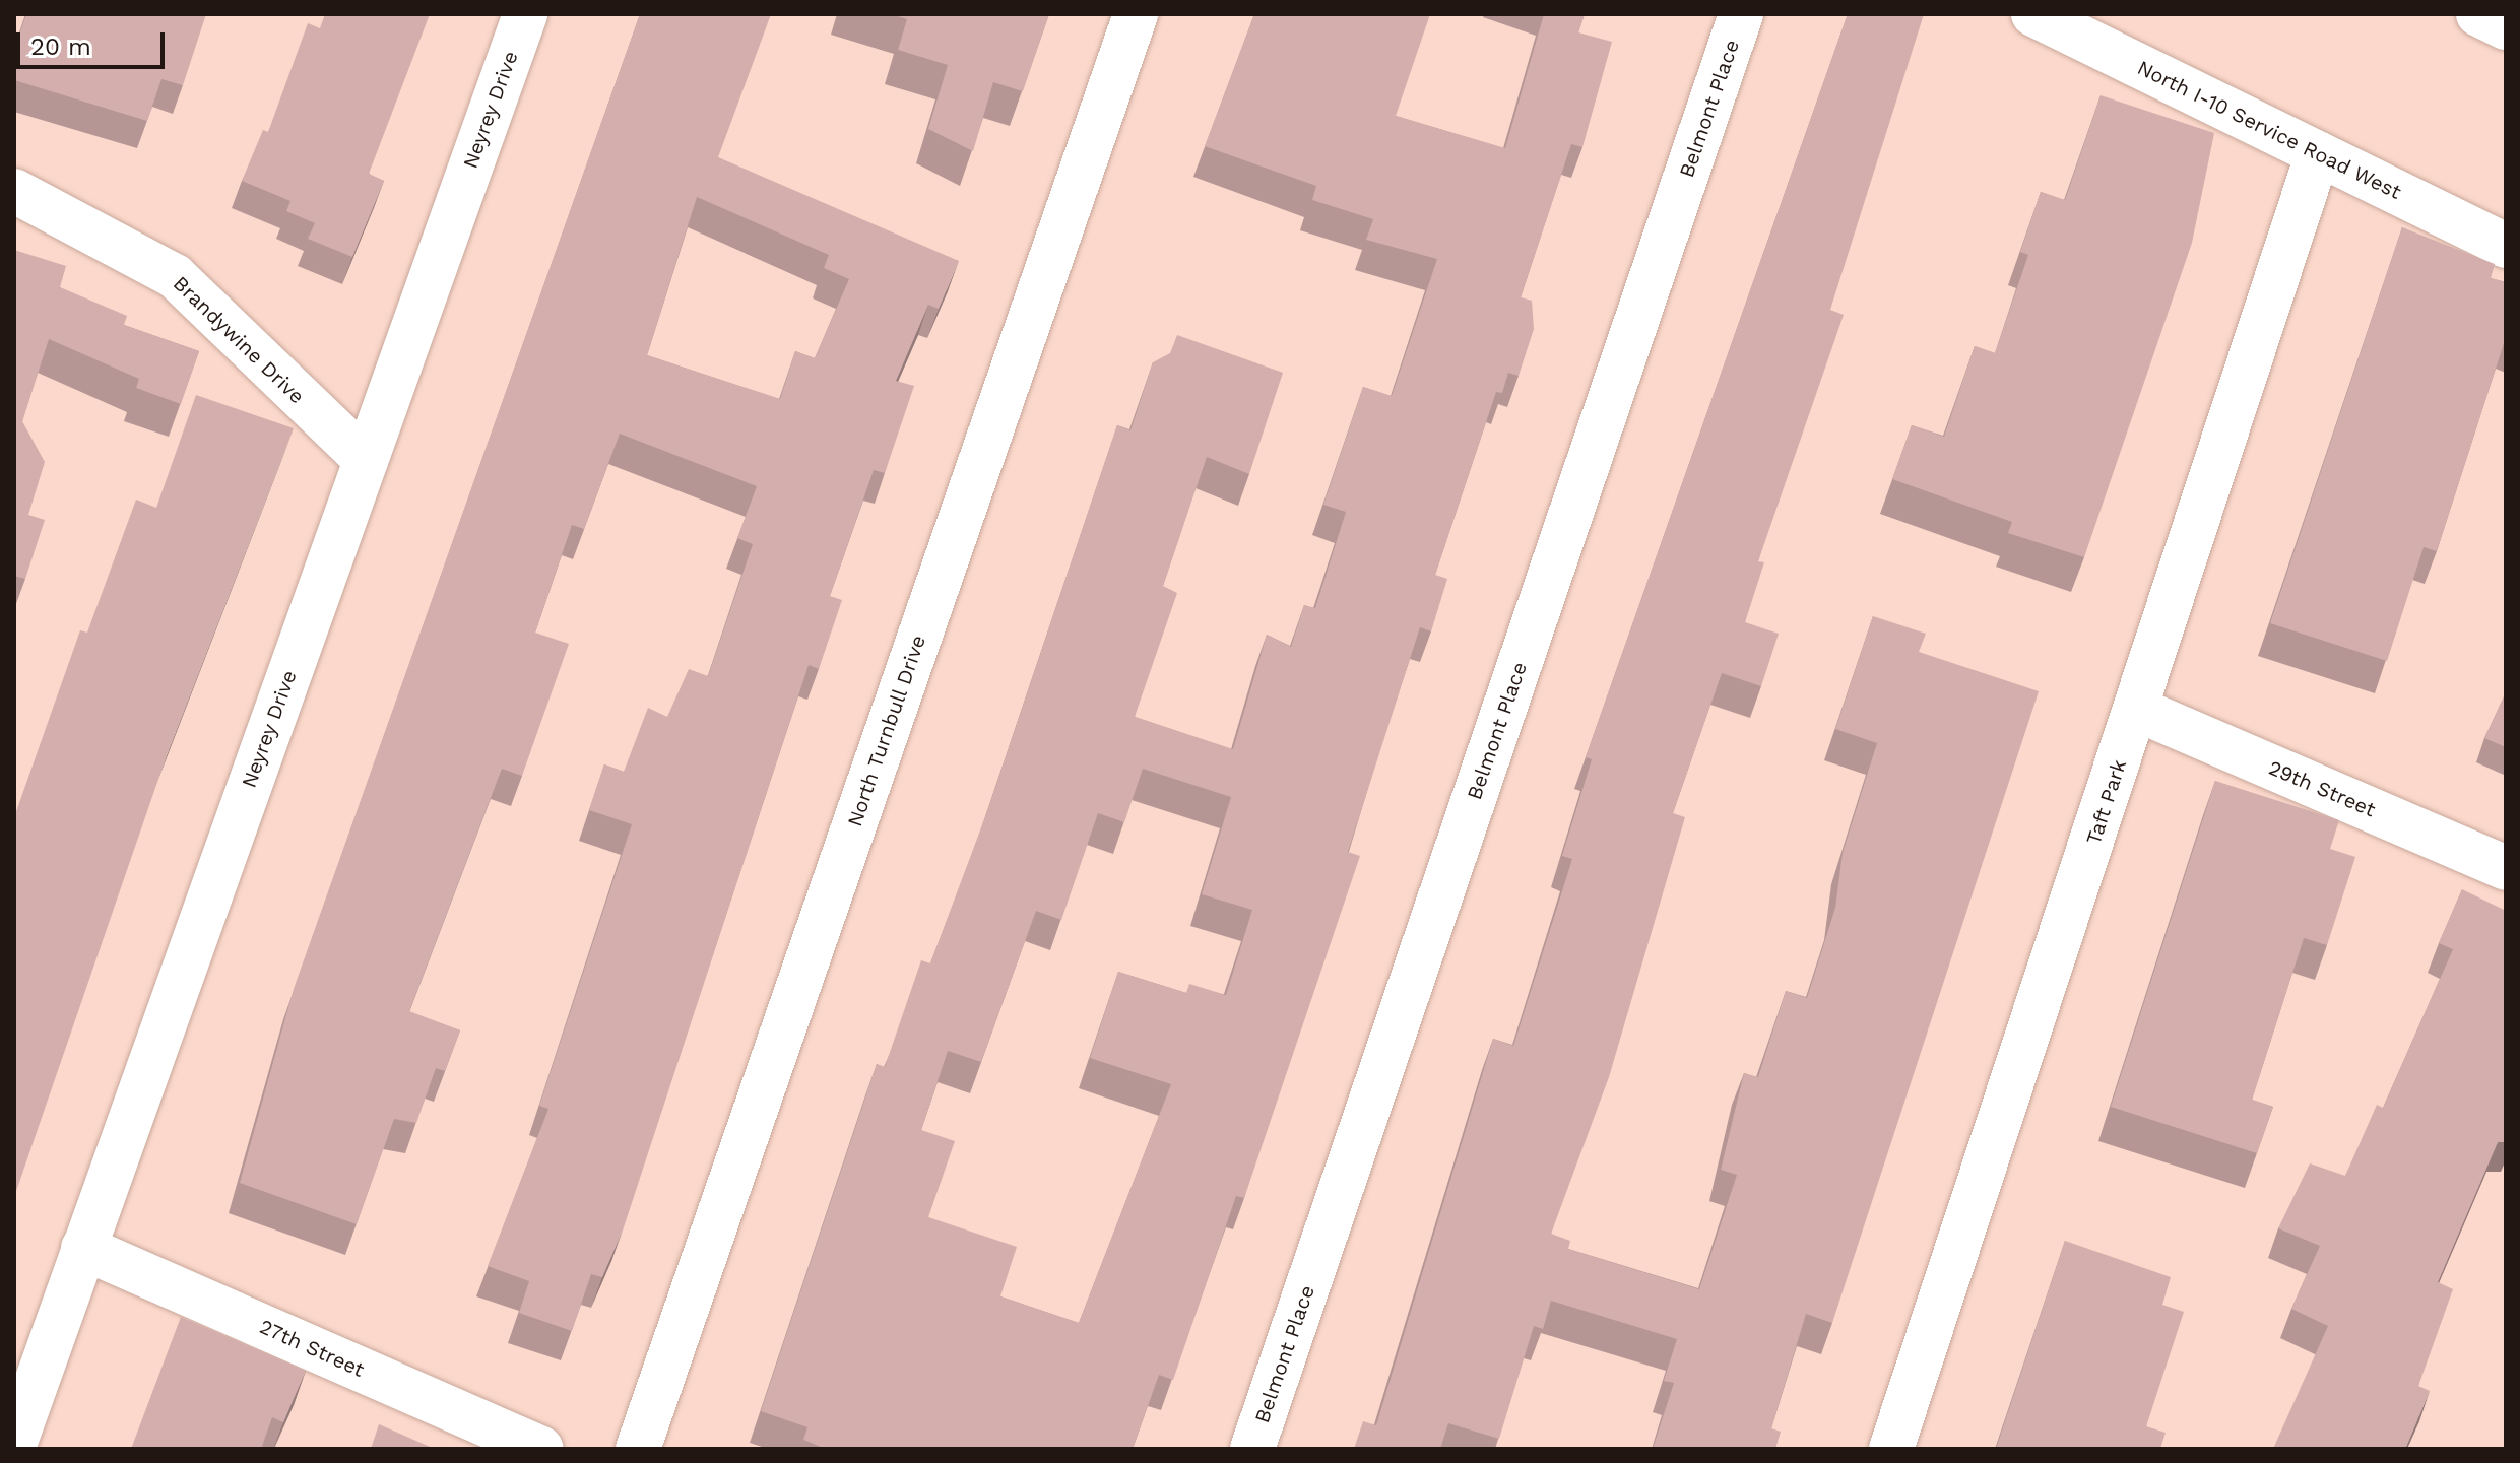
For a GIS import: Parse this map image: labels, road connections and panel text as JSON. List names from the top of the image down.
{
  "streets": {
    "main road": [
      "Belmont Place",
      "Neyrey Drive",
      "North I-10 Service Road West",
      "Brandywine Drive",
      "North Turnbull Drive",
      "29th Street",
      "Taft Park",
      "27th Street"
    ]
  },
  "crossings": [
    ["Neyrey Drive", "Brandywine Drive"],
    ["Neyrey Drive", "27th Street"],
    ["North I-10 Service Road West", "Taft Park"],
    ["29th Street", "Taft Park"]
  ],
  "scale_bar": "20 m"
}
